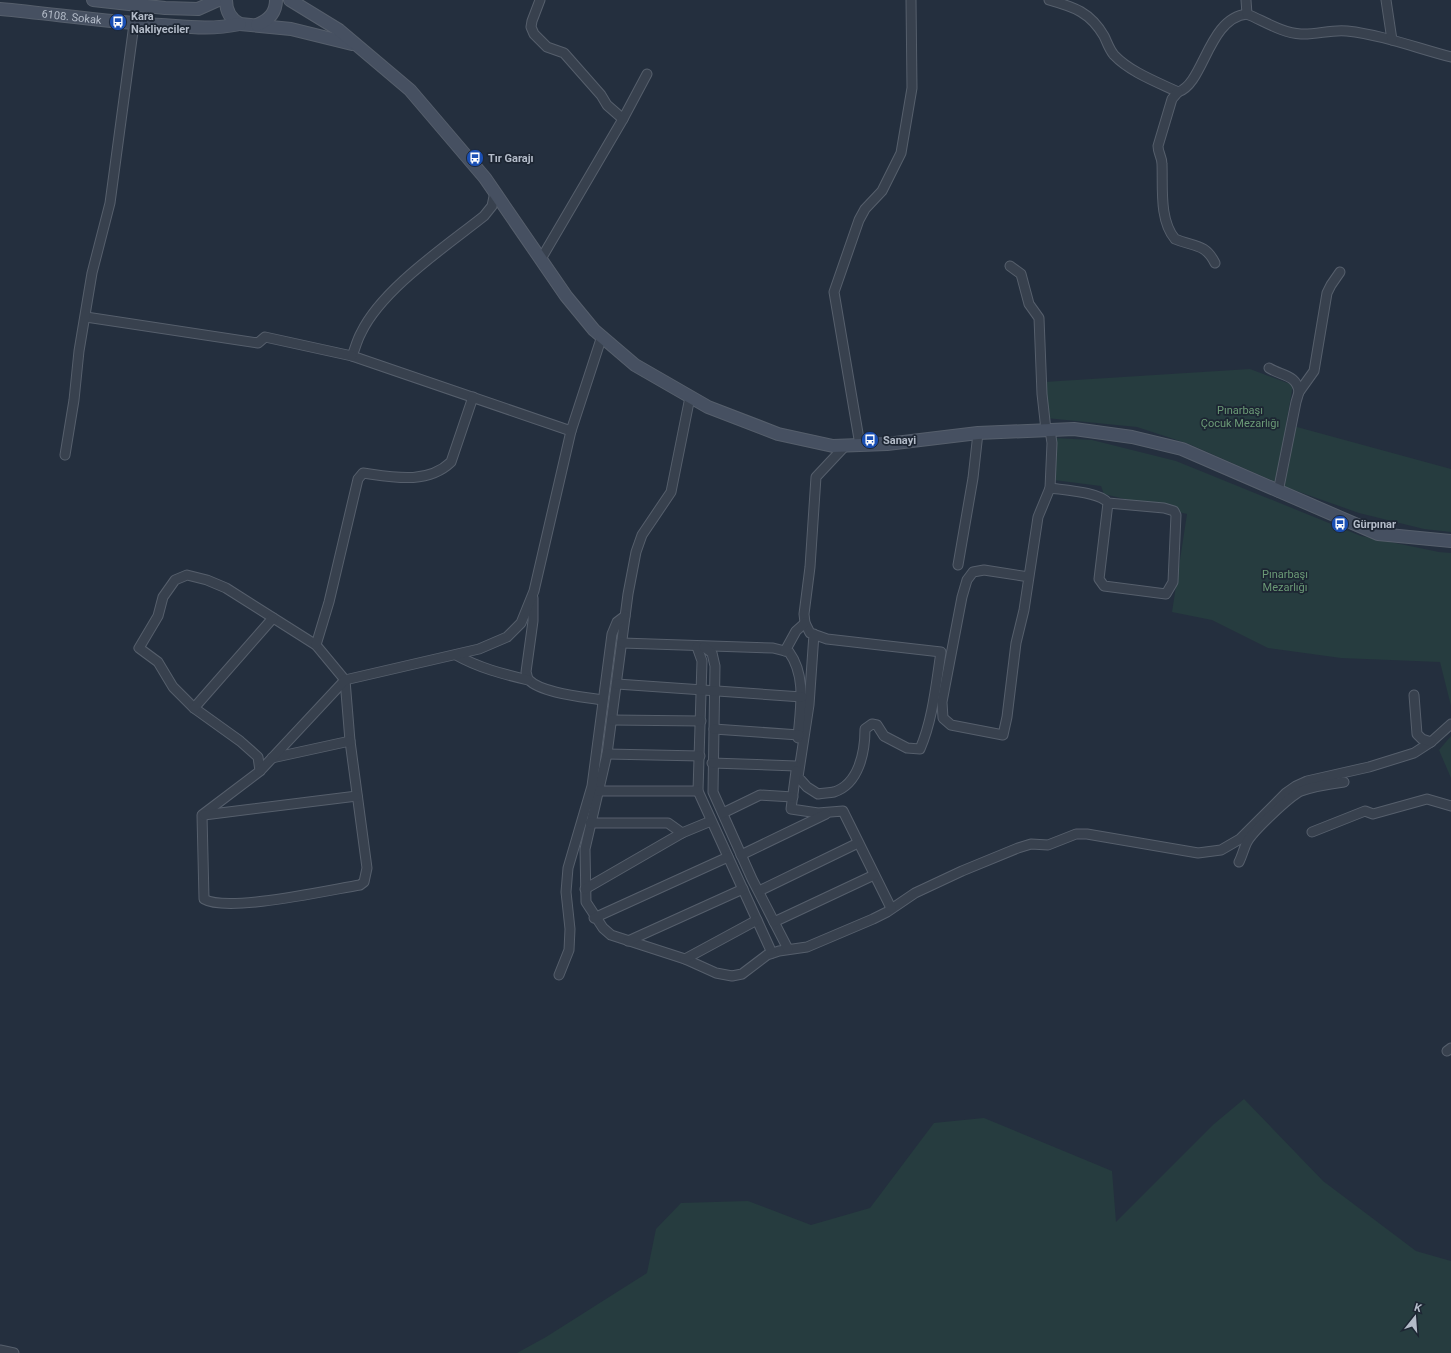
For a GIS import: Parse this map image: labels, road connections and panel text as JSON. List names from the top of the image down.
{
  "streets": {
    "main road": ["6108. Sokak"]
  },
  "parks": ["Pınarbaşı Çocuk Mezarlığı", "Pınarbaşı Mezarlığı"],
  "places": {
    "bus stop": [
      "Kara Nakliyeciler",
      "Tır Garajı",
      "Sanayi",
      "Gürpınar"
    ]
  },
  "north": "top"
}
